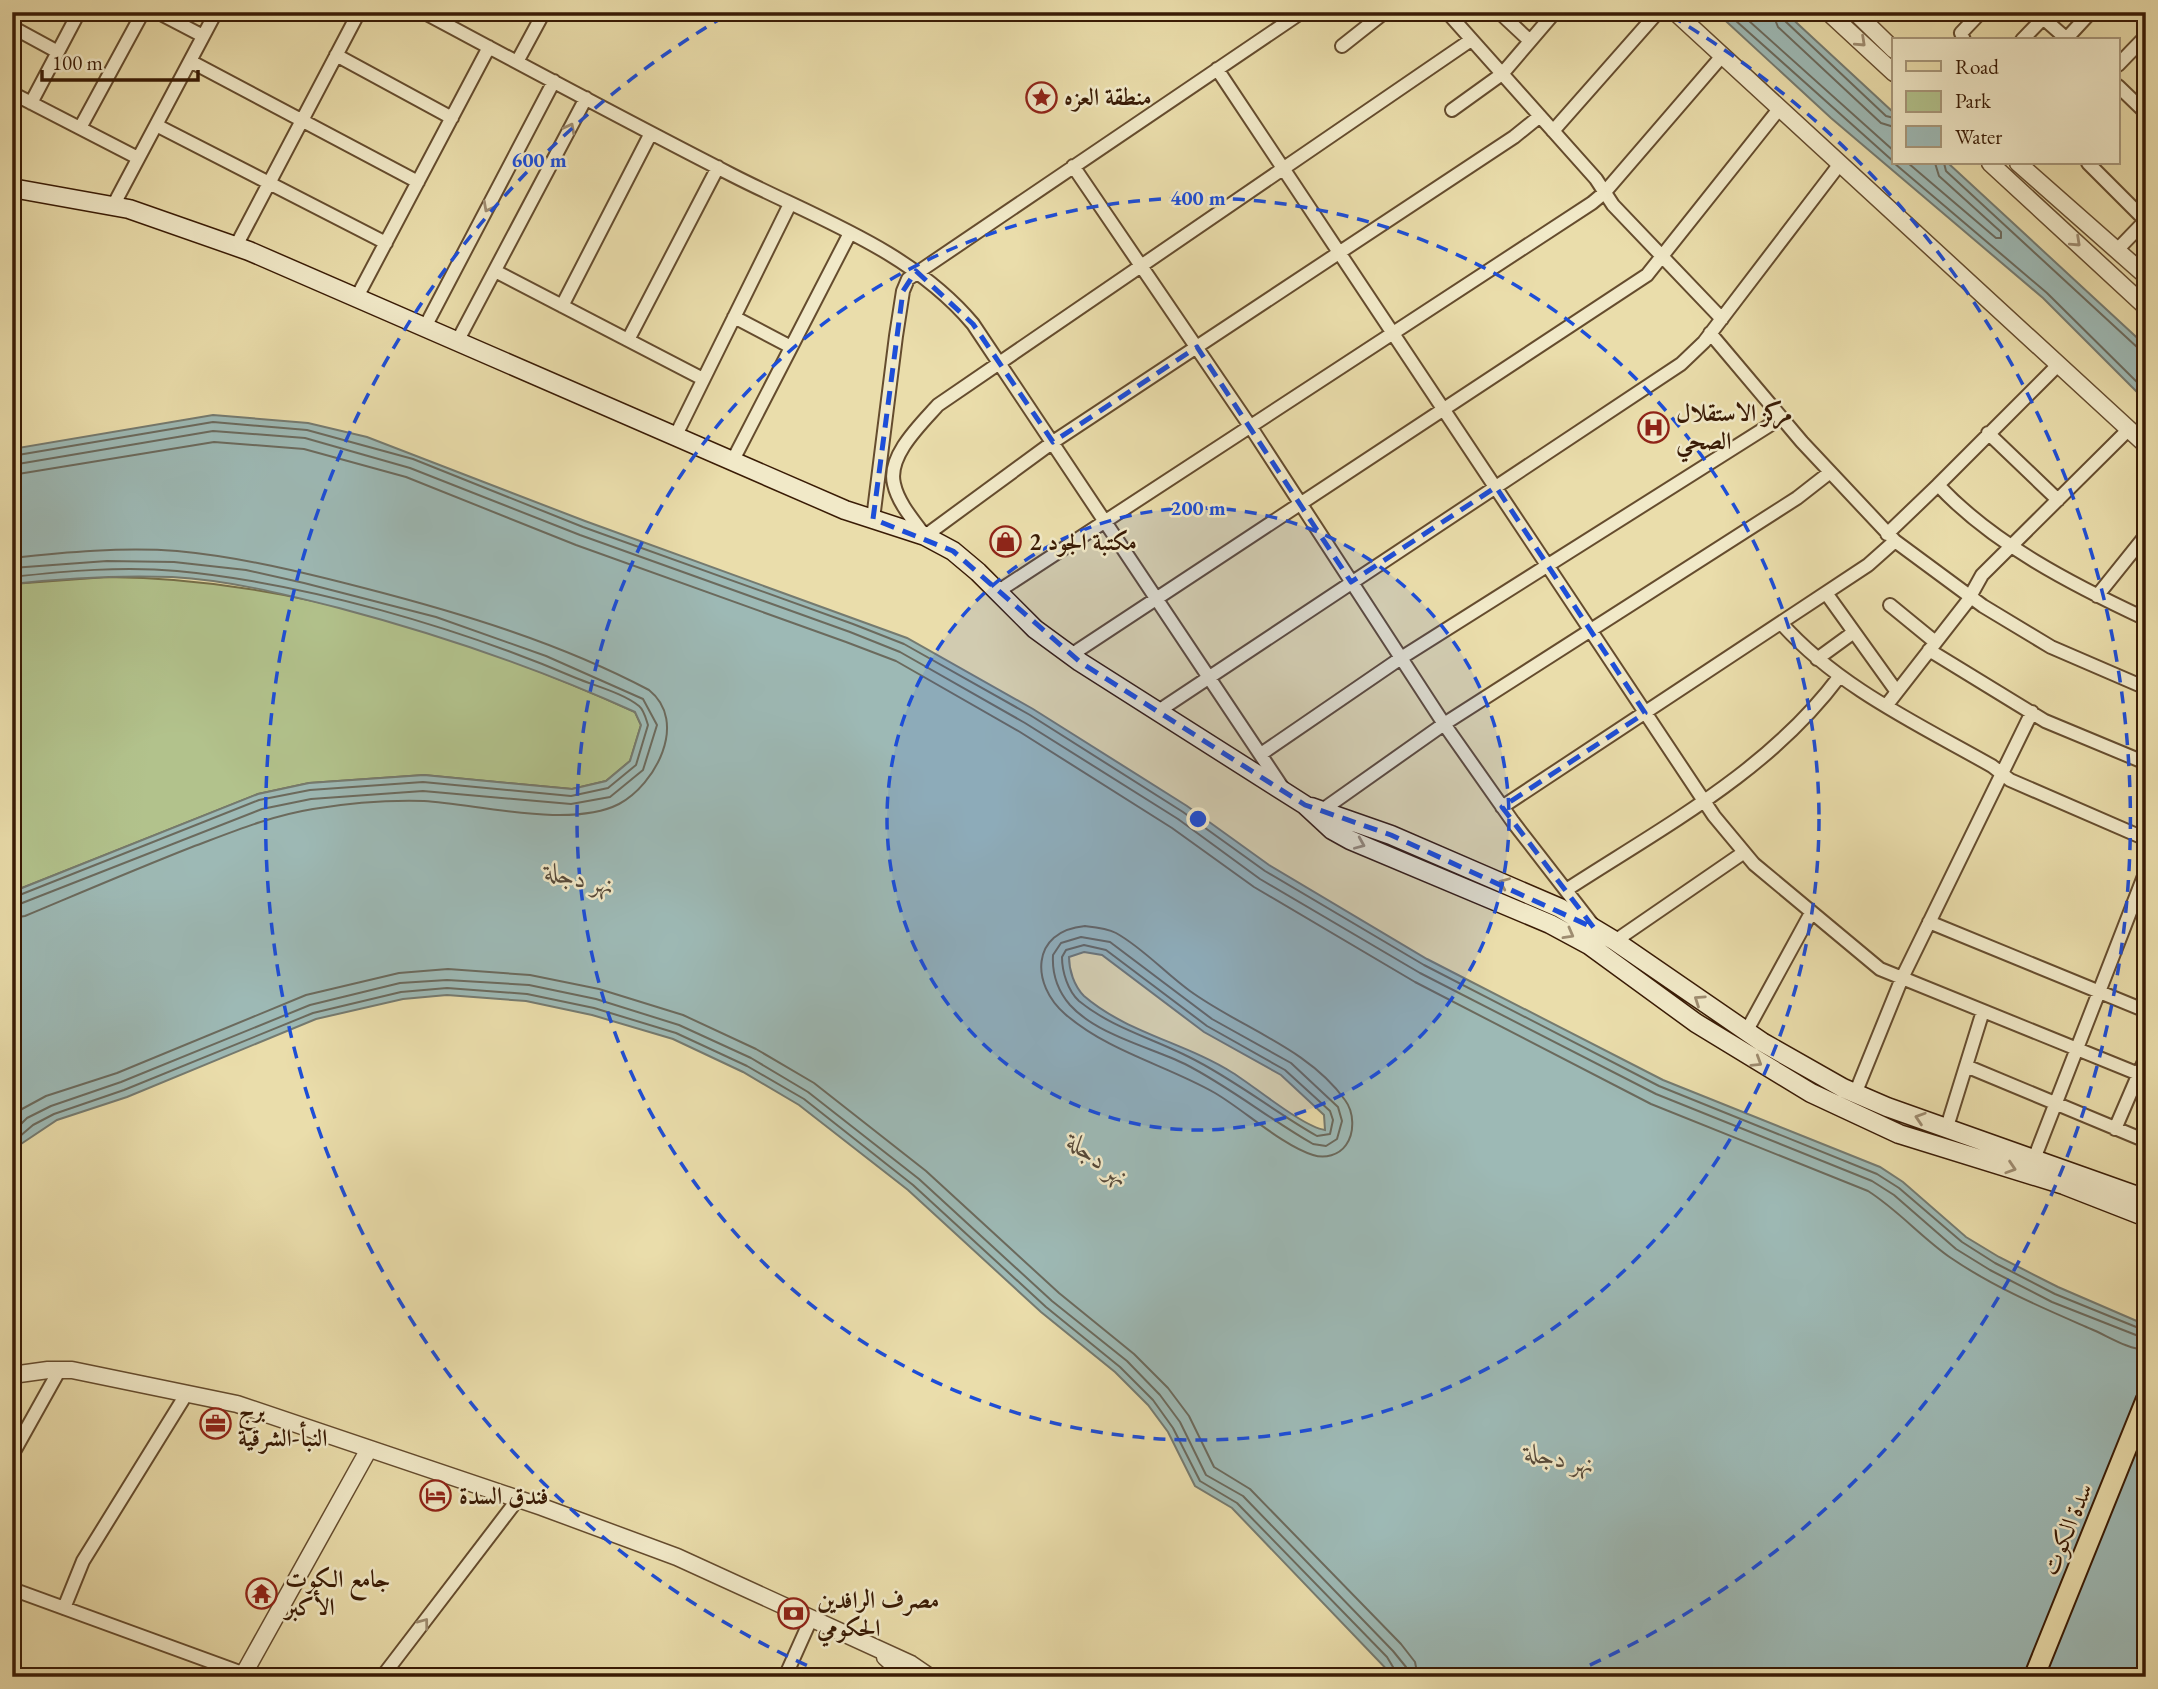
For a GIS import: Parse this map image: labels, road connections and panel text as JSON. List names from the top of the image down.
{
  "streets": {
    "main road": ["سدة الكوت"]
  },
  "water": ["نهر دجلة"],
  "places": {
    "place": ["منطقة العزه"],
    "hospital": ["مركز الاستقلال الصحي"],
    "shop": ["مكتبة الجود 2"],
    "office": ["برج النبأ-الشرقية"],
    "hotel": ["فندق السدة"],
    "temple": ["جامع الكوت الأكبر"],
    "bank": ["مصرف الرافدين الحكومي"]
  },
  "legend": ["Road", "Park", "Water"],
  "scale_bar": "100 m",
  "rings": ["600 m", "400 m", "200 m"]
}
